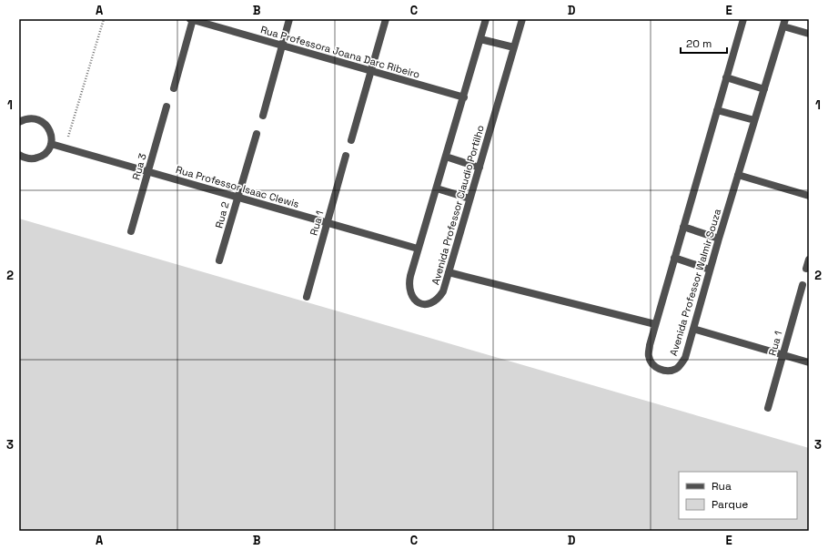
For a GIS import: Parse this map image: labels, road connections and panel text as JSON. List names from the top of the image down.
{
  "streets": {
    "street": [
      "Rua Professora Joana Darc Ribeiro",
      "Rua 3",
      "Rua Professor Isaac Clewis",
      "Avenida Professor Claudio Portilho",
      "Rua 2",
      "Rua 1",
      "Avenida Professor Walmir Souza"
    ]
  },
  "crossings": [
    ["Rua Professora Joana Darc Ribeiro", "Avenida Professor Claudio Portilho"],
    ["Rua 3", "Rua Professor Isaac Clewis"],
    ["Rua Professor Isaac Clewis", "Avenida Professor Claudio Portilho"],
    ["Rua Professor Isaac Clewis", "Rua 2"],
    ["Rua Professor Isaac Clewis", "Rua 1"]
  ],
  "legend": ["Rua", "Parque"],
  "scale_bar": "20 m",
  "grid": {
    "columns": [
      "A",
      "B",
      "C",
      "D",
      "E"
    ],
    "rows": ["1", "2", "3"]
  }
}
